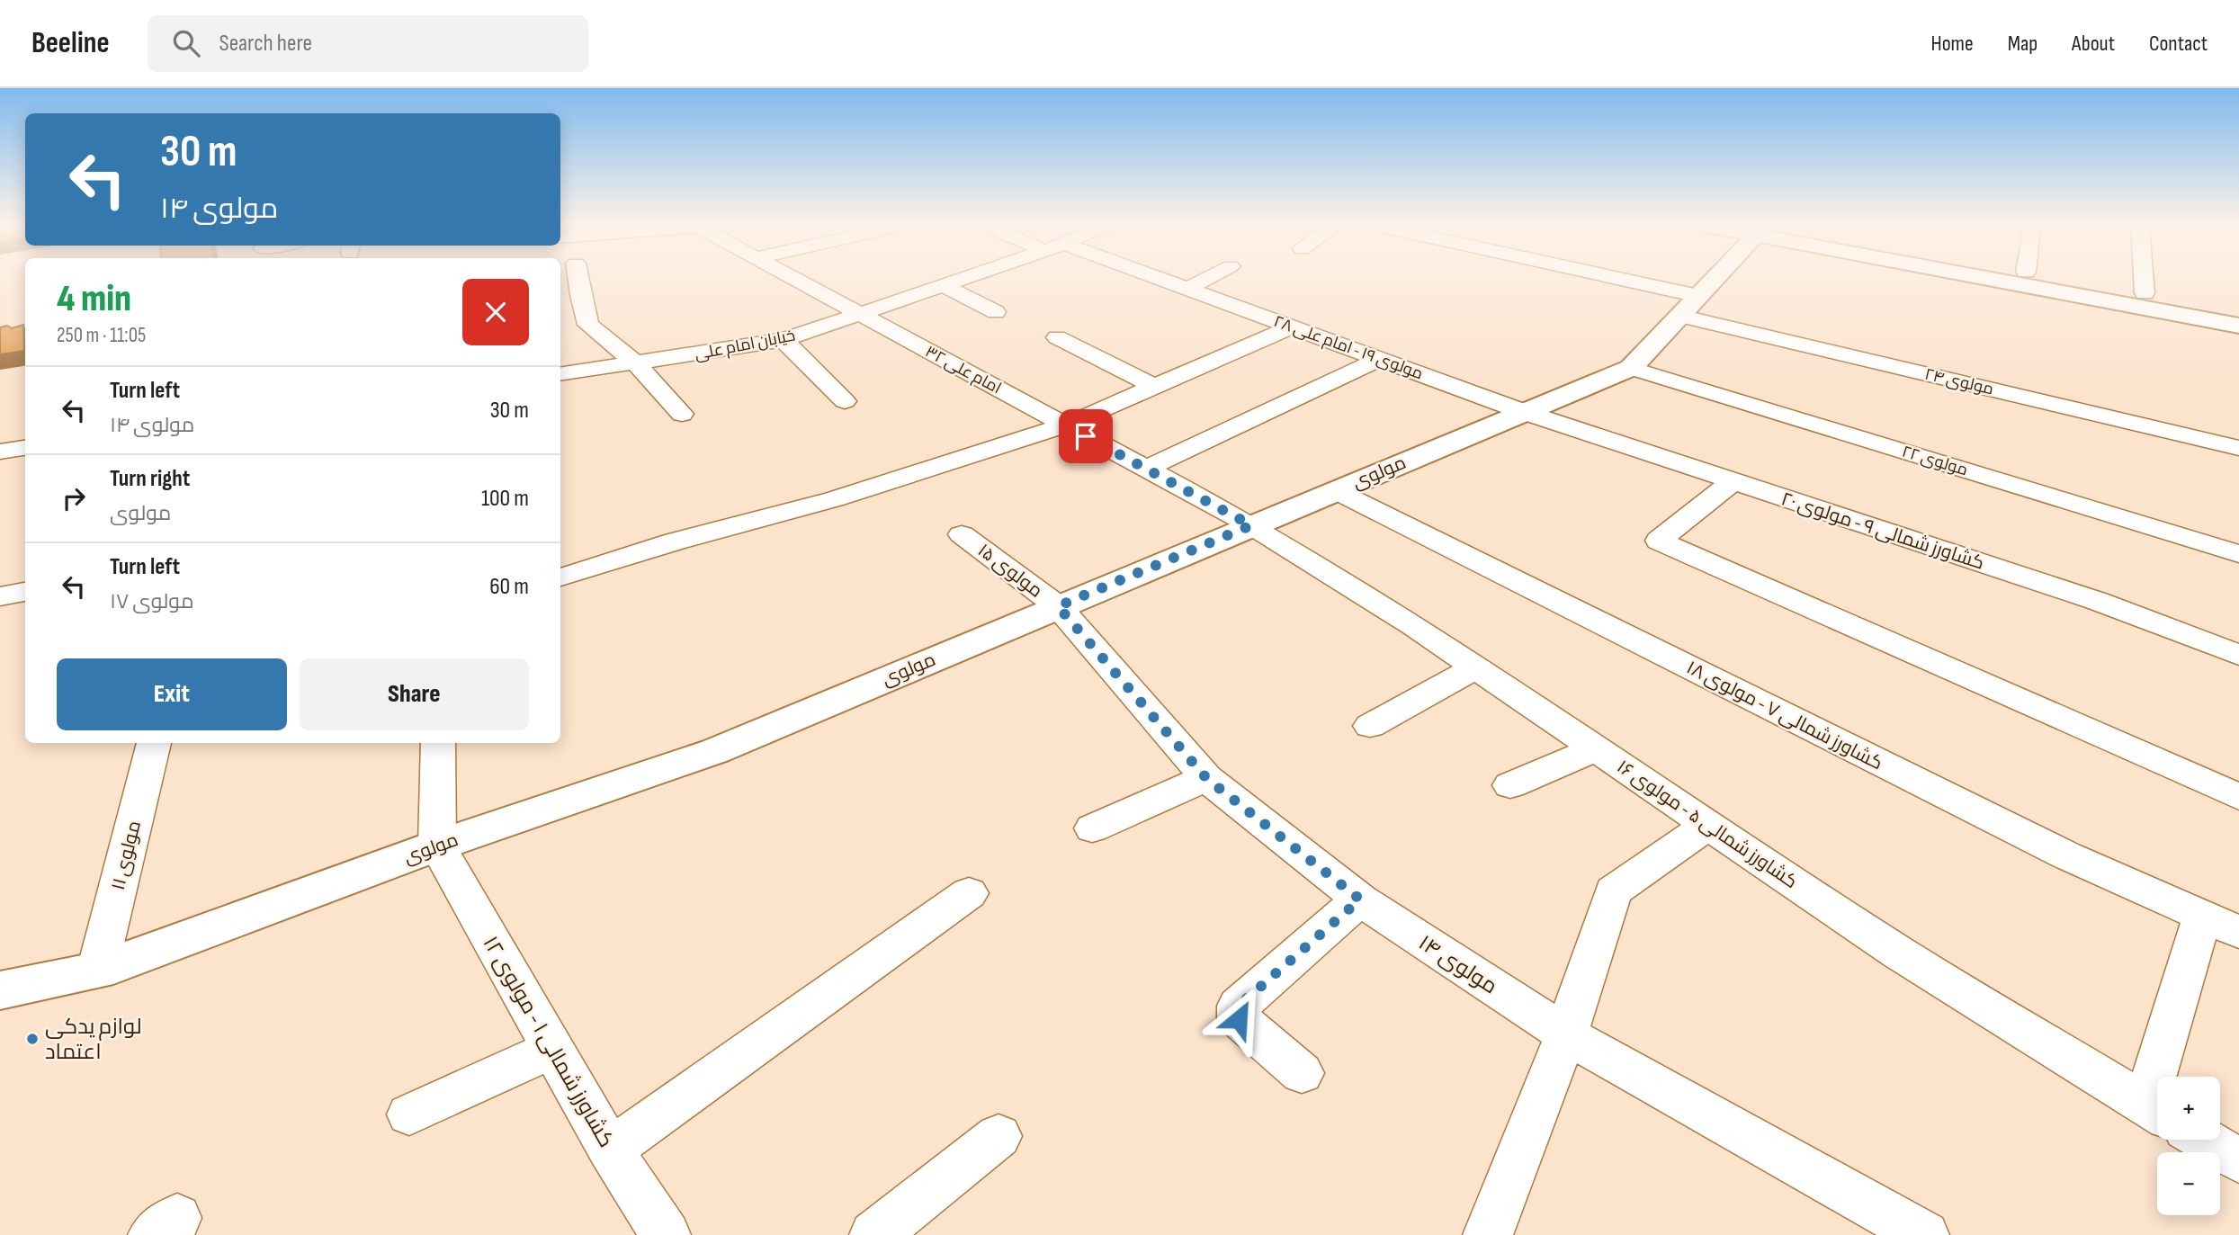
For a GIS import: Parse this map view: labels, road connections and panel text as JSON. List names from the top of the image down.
{
  "streets": {
    "street": [
      "خیابان امام علی",
      "مولوی ۱۹ - امام علی ۲۸",
      "امام علی ۳۲",
      "مولوی ۲۴",
      "مولوی ۲۲",
      "مولوی",
      "کشاورز شمالی ۹ - مولوی ۲۰",
      "مولوی ۱۵",
      "کشاورز شمالی ۷ - مولوی ۱۸",
      "کشاورز شمالی ۵ - مولوی ۱۶",
      "مولوی ۱۱",
      "مولوی ۱۴",
      "کشاورز شمالی ۱ - مولوی ۱۲"
    ]
  },
  "crossings": [
    ["خیابان امام علی", "امام علی ۳۲"],
    ["مولوی ۱۹ - امام علی ۲۸", "مولوی"],
    ["مولوی ۱۹ - امام علی ۲۸", "کشاورز شمالی ۹ - مولوی ۲۰"],
    ["امام علی ۳۲", "کشاورز شمالی ۵ - مولوی ۱۶"],
    ["مولوی ۲۴", "مولوی"],
    ["مولوی ۲۲", "مولوی"],
    ["مولوی", "کشاورز شمالی ۹ - مولوی ۲۰"],
    ["مولوی", "مولوی ۱۵"],
    ["مولوی", "کشاورز شمالی ۷ - مولوی ۱۸"],
    ["مولوی", "کشاورز شمالی ۵ - مولوی ۱۶"],
    ["مولوی", "مولوی ۱۱"],
    ["مولوی", "مولوی ۱۴"],
    ["مولوی", "کشاورز شمالی ۱ - مولوی ۱۲"],
    ["مولوی ۱۵", "مولوی ۱۴"]
  ],
  "places": ["لوازم یدکی اعتماد"],
  "page": {
    "header": "Beeline",
    "search": "Search here",
    "nav": [
      "Home",
      "Map",
      "About",
      "Contact"
    ],
    "turn": ["30 m", "مولوی ۱۴"],
    "heading": ["4 min", "250 m · 11:05"],
    "list": [
      {
        "name": "Turn left",
        "note": "مولوی ۱۴",
        "value": "30 m"
      },
      {
        "name": "Turn right",
        "note": "مولوی",
        "value": "100 m"
      },
      {
        "name": "Turn left",
        "note": "مولوی ۱۷",
        "value": "60 m"
      }
    ],
    "buttons": ["Exit", "Share"],
    "map_buttons": ["+", "−"]
  }
}
